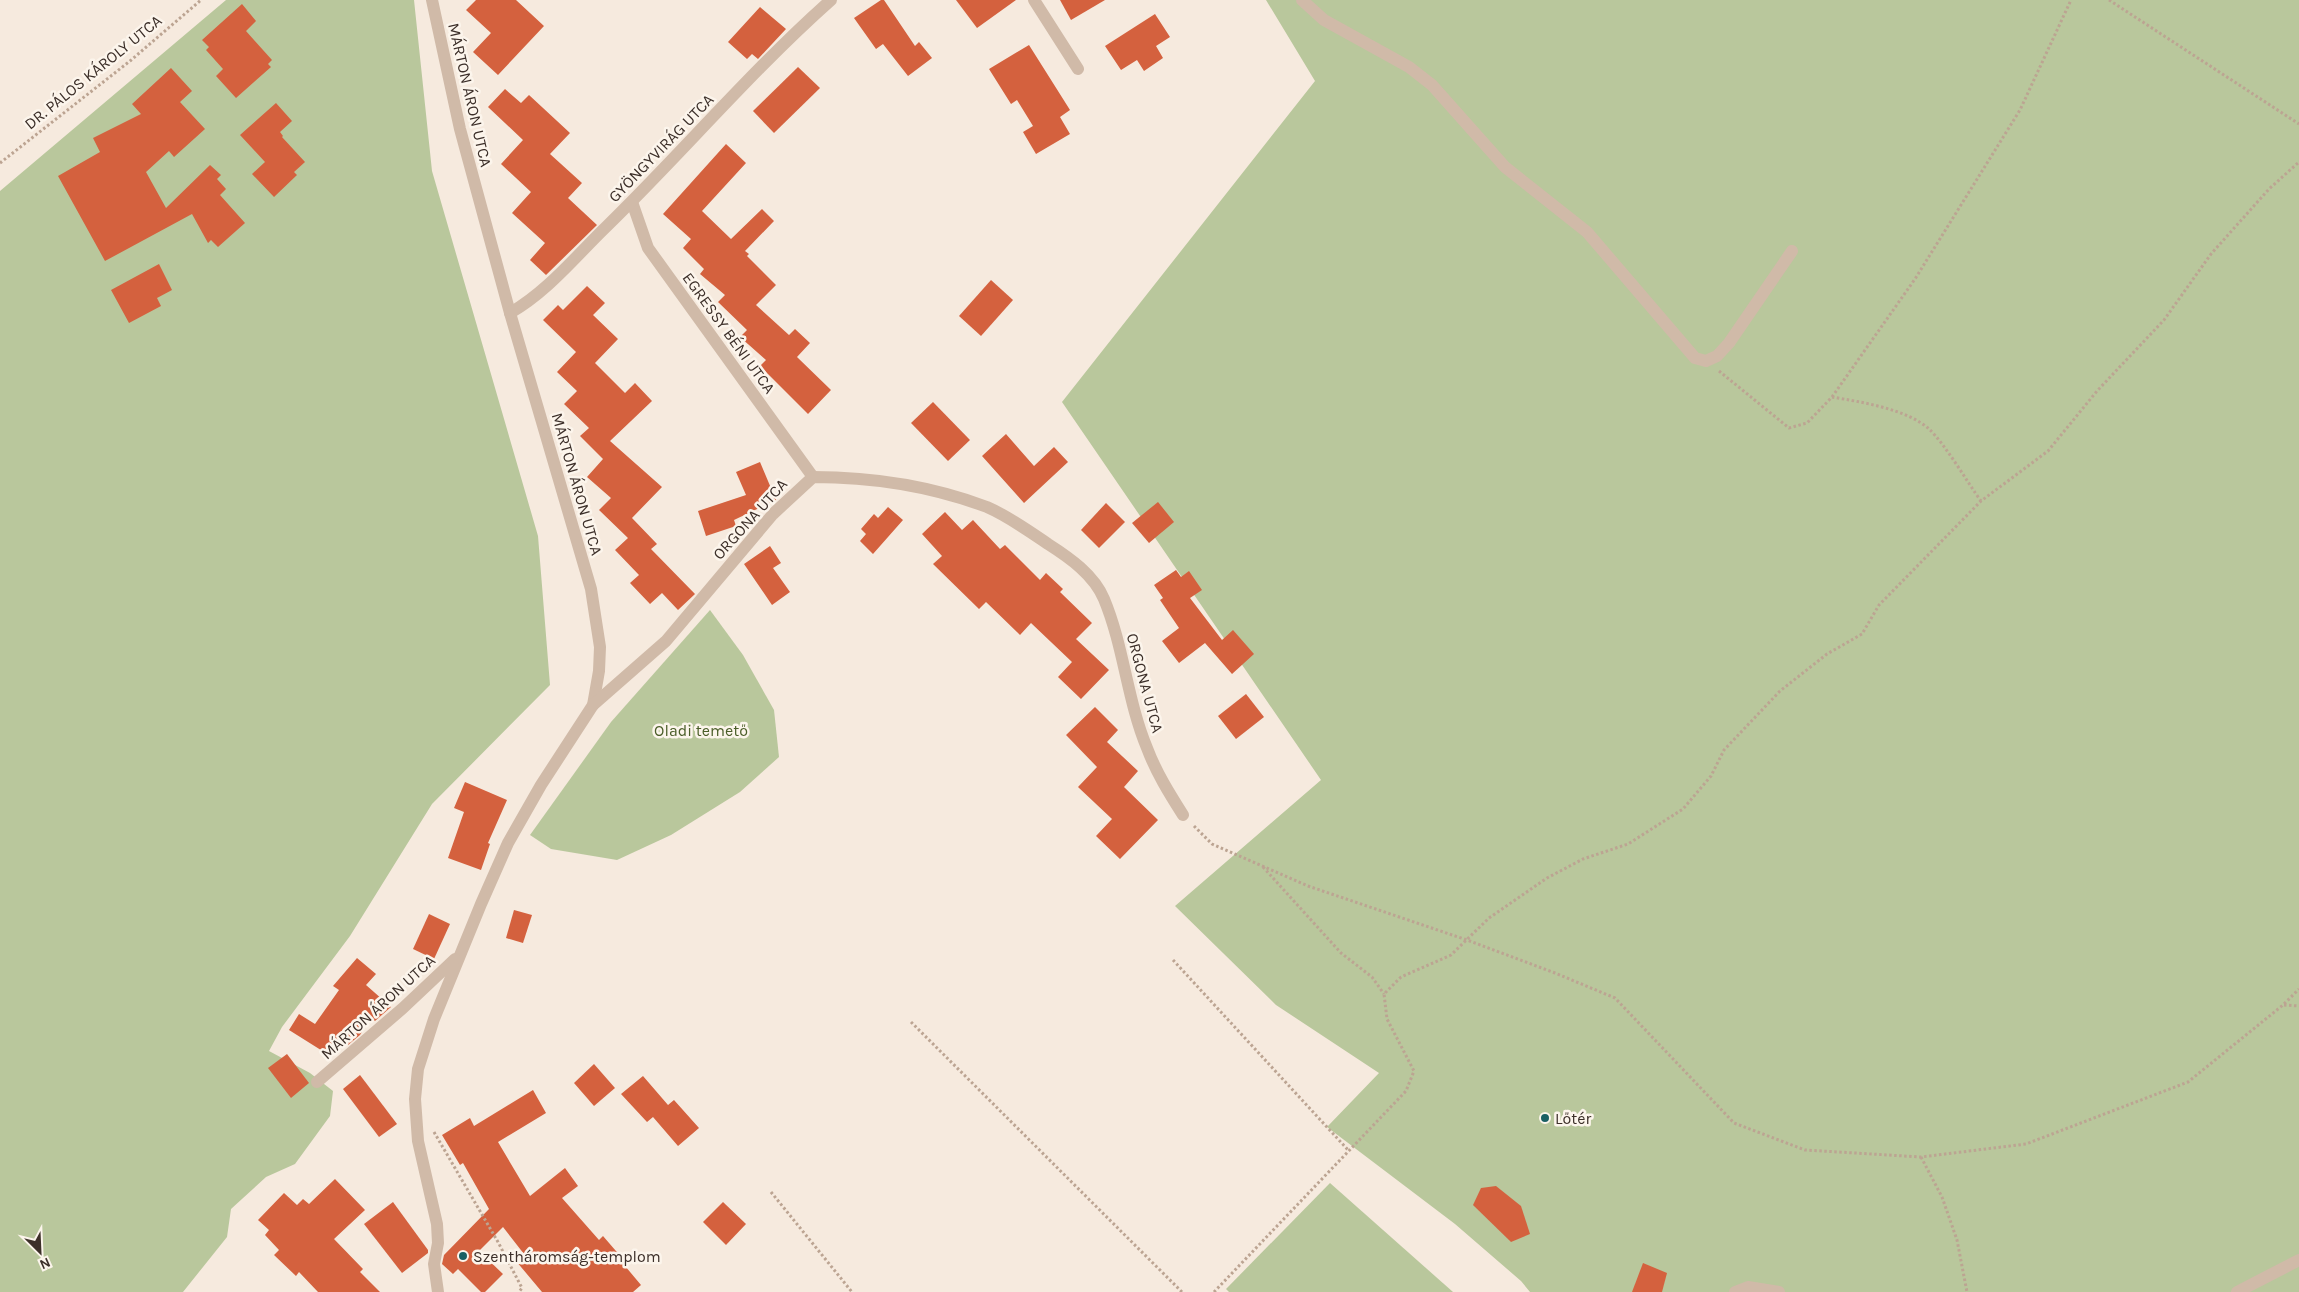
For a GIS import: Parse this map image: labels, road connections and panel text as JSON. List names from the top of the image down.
{
  "streets": {
    "street": [
      "MÁRTON ÁRON UTCA",
      "GYÖNGYVIRÁG UTCA",
      "EGRESSY BÉNI UTCA",
      "ORGONA UTCA"
    ],
    "path": ["DR. PÁLOS KÁROLY UTCA"]
  },
  "crossings": [
    ["MÁRTON ÁRON UTCA", "GYÖNGYVIRÁG UTCA"],
    ["MÁRTON ÁRON UTCA", "ORGONA UTCA"],
    ["GYÖNGYVIRÁG UTCA", "EGRESSY BÉNI UTCA"],
    ["EGRESSY BÉNI UTCA", "ORGONA UTCA"]
  ],
  "parks": ["Oladi temető"],
  "places": ["Lőtér", "Szentháromság-templom"],
  "north": "bottom right"
}
